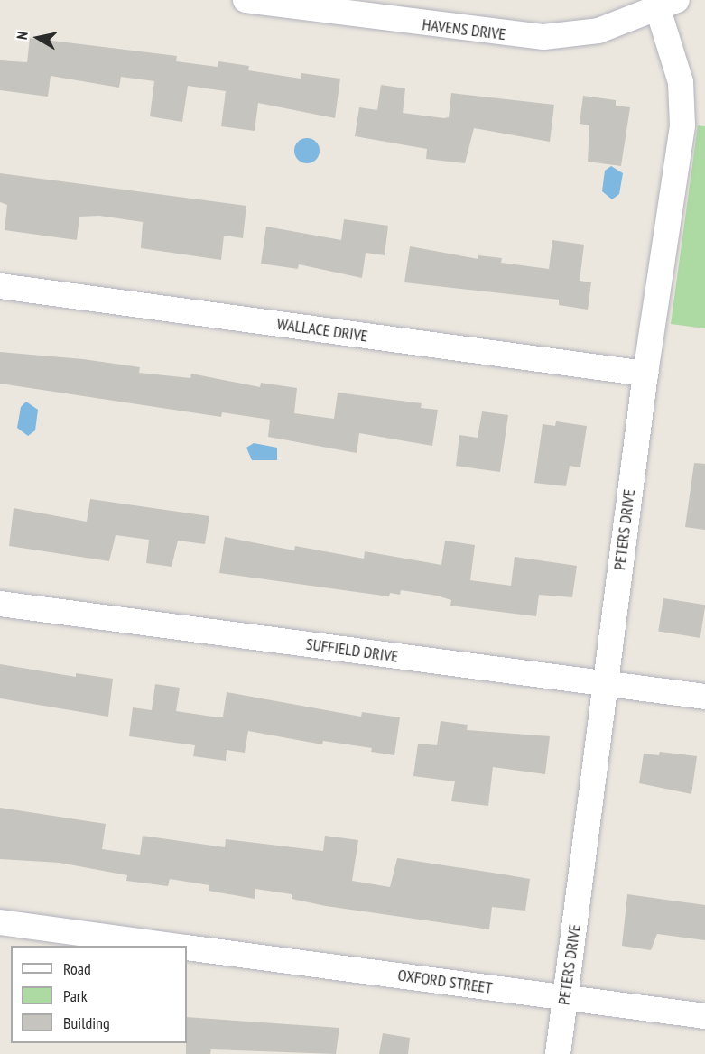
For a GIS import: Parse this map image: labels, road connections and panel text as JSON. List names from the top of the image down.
{
  "streets": {
    "street": [
      "HAVENS DRIVE",
      "WALLACE DRIVE",
      "PETERS DRIVE",
      "SUFFIELD DRIVE",
      "OXFORD STREET"
    ]
  },
  "crossings": [
    ["HAVENS DRIVE", "PETERS DRIVE"],
    ["WALLACE DRIVE", "PETERS DRIVE"],
    ["PETERS DRIVE", "SUFFIELD DRIVE"],
    ["PETERS DRIVE", "OXFORD STREET"]
  ],
  "legend": ["Road", "Park", "Building"],
  "north": "left"
}
